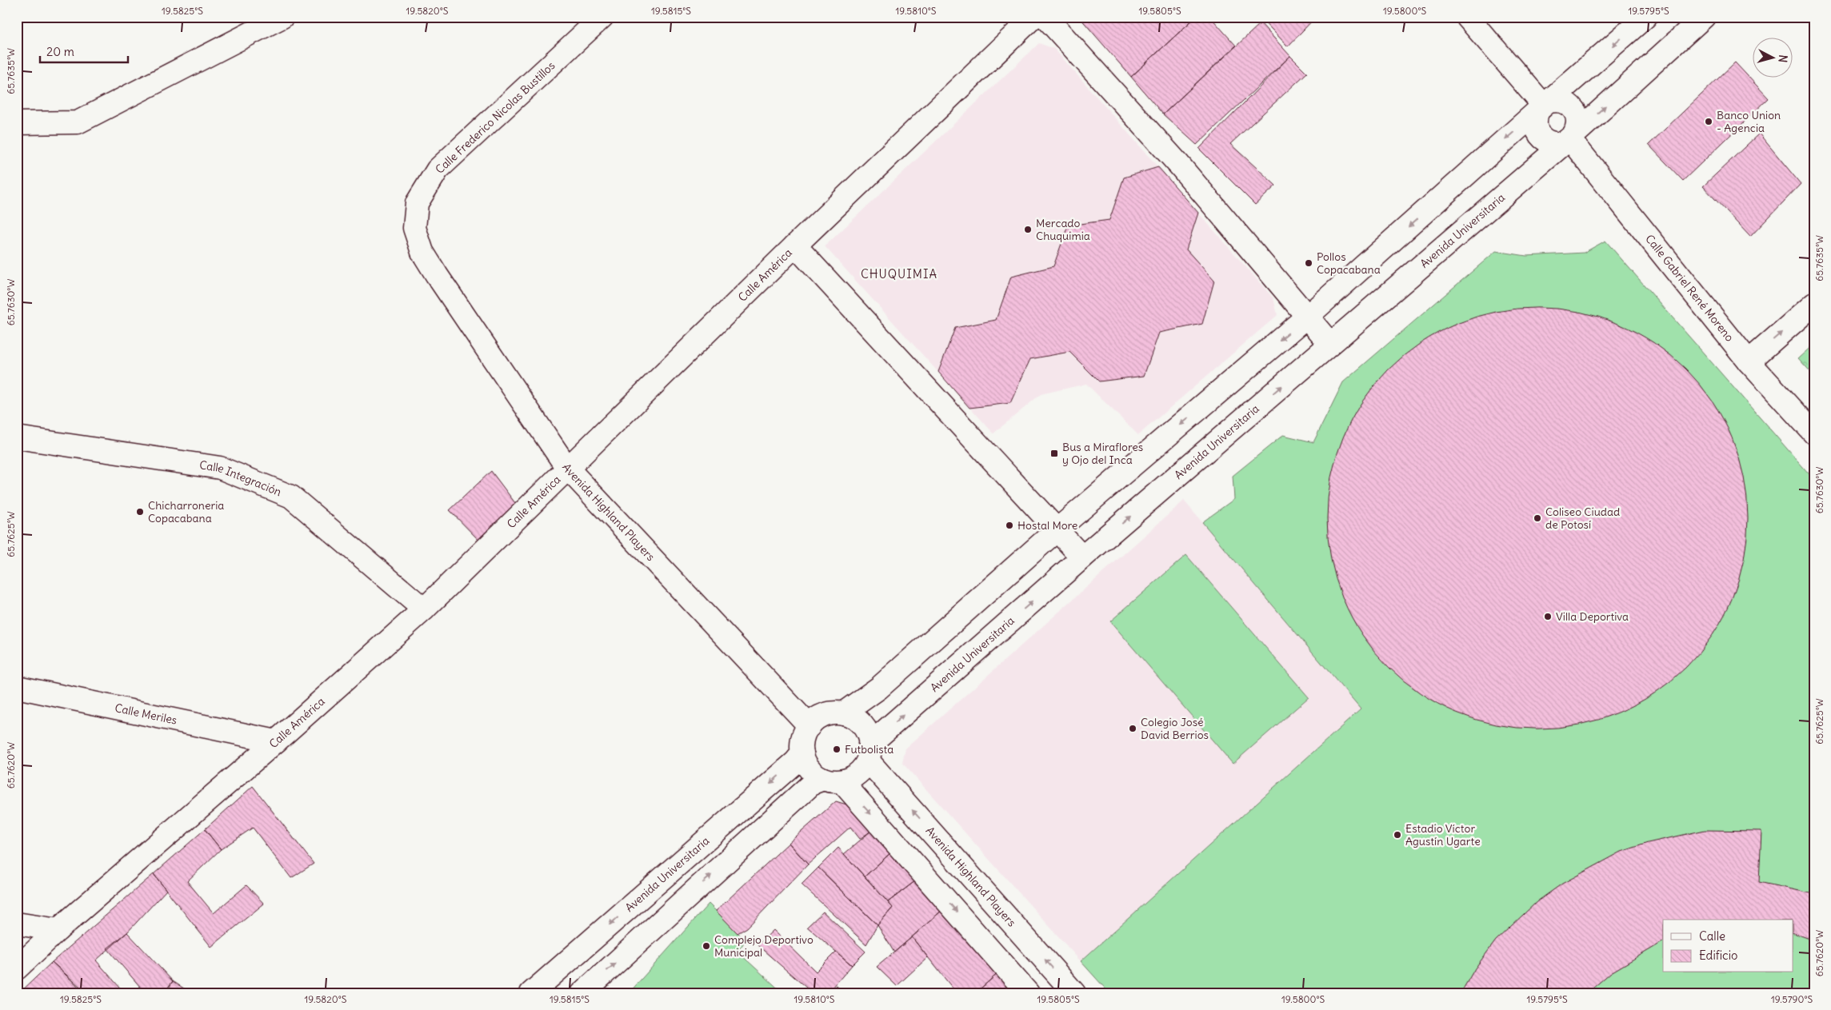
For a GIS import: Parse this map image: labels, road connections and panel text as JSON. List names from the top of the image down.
{
  "streets": {
    "street": [
      "Calle Frederico Nicolas Bustillos",
      "Avenida Universitaria",
      "Calle América",
      "Calle Gabriel René Moreno",
      "Calle Integración",
      "Avenida Highland Players",
      "Calle Meriles"
    ]
  },
  "crossings": [
    ["Calle Frederico Nicolas Bustillos", "Avenida Highland Players"],
    ["Avenida Universitaria", "Calle Gabriel René Moreno"],
    ["Avenida Universitaria", "Avenida Highland Players"],
    ["Calle América", "Calle Integración"],
    ["Calle América", "Avenida Highland Players"],
    ["Calle América", "Calle Meriles"]
  ],
  "districts": ["CHUQUIMIA"],
  "places": {
    "other": [
      "Banco Union - Agencia",
      "Mercado Chuquimia",
      "Pollos Copacabana",
      "Chicharroneria Copacabana",
      "Coliseo Ciudad de Potosí",
      "Hostal More",
      "Villa Deportiva",
      "Colegio José David Berrios",
      "Futbolista",
      "Estadio Víctor Agustín Ugarte",
      "Complejo Deportivo Municipal"
    ],
    "transit": ["Bus a Miraflores y Ojo del Inca"]
  },
  "legend": ["Calle", "Edificio"],
  "scale_bar": "20 m",
  "north": "right",
  "coordinates": [
    "19.5825°S",
    "19.5820°S",
    "19.5815°S",
    "19.5810°S",
    "19.5805°S",
    "19.5800°S",
    "19.5795°S",
    "65.7635°W",
    "65.7630°W",
    "65.7625°W",
    "65.7620°W",
    "19.5790°S"
  ]
}
